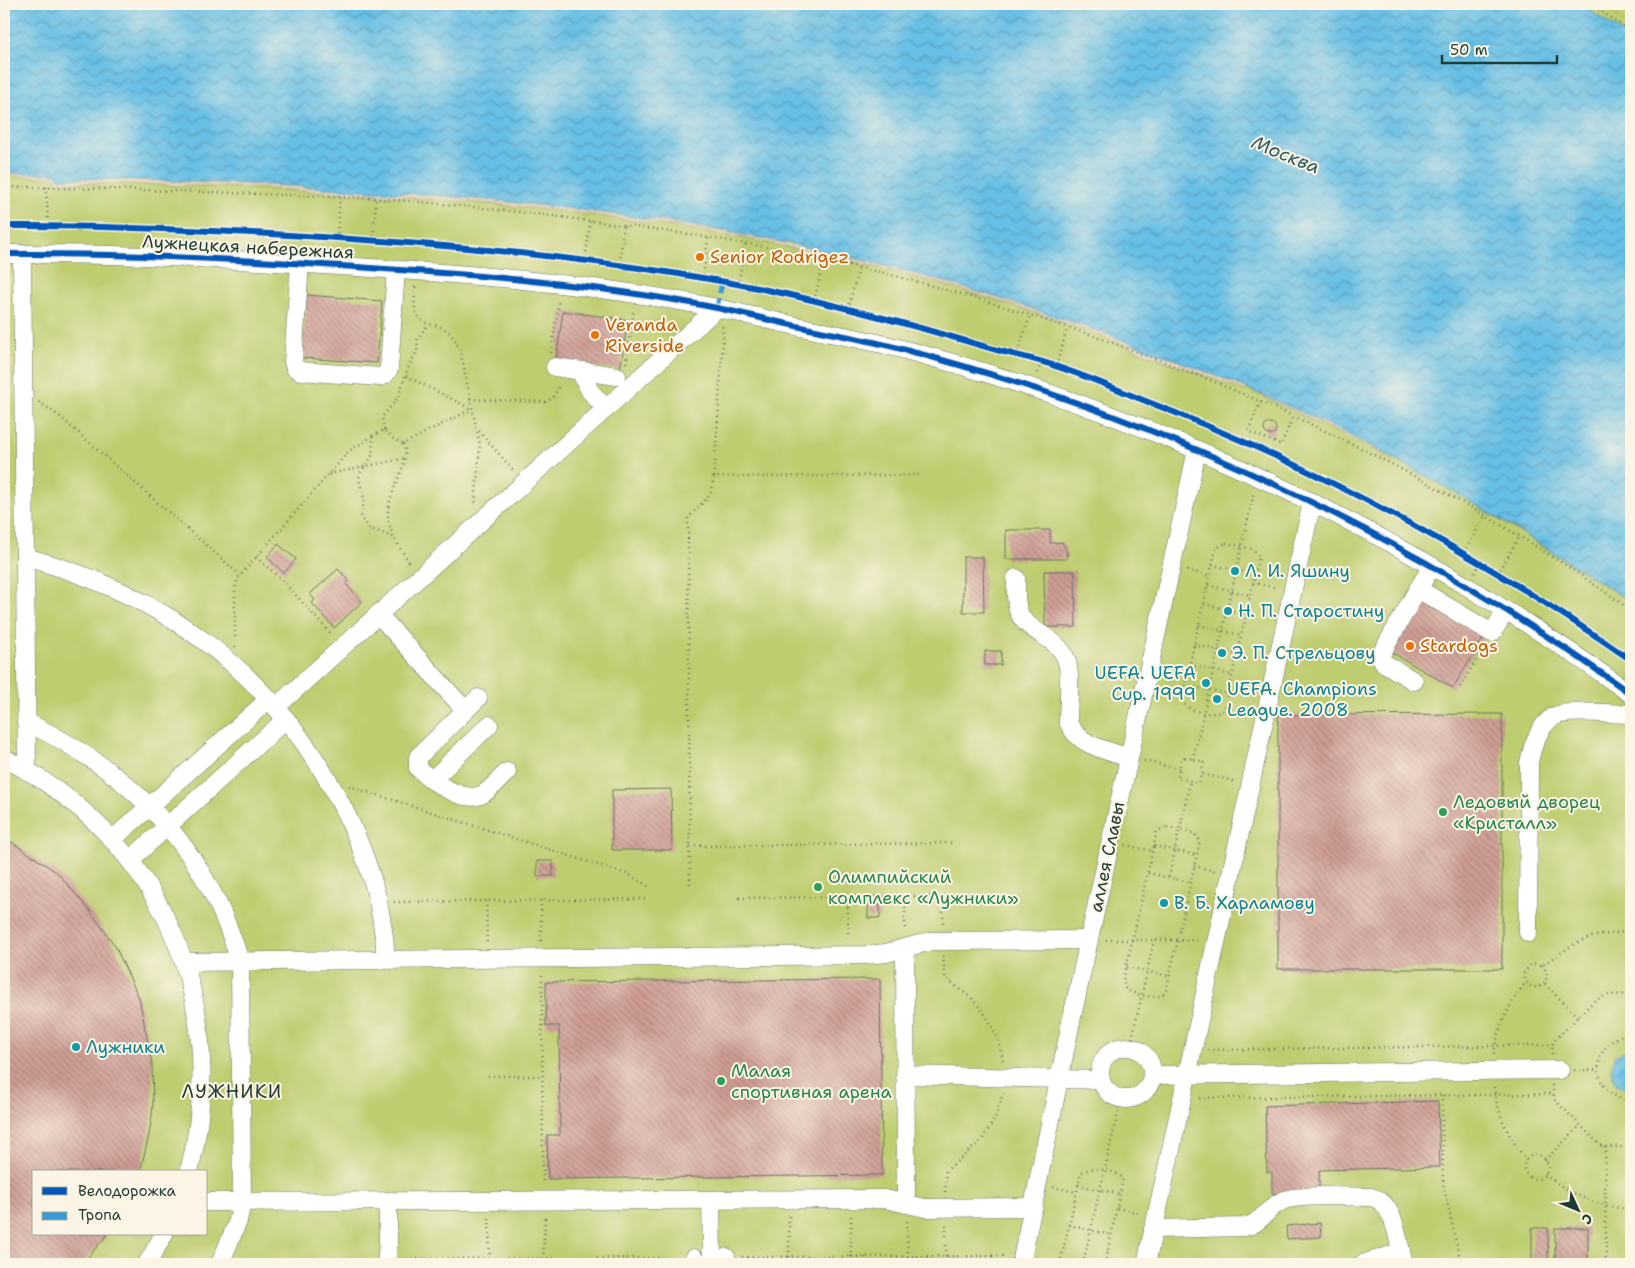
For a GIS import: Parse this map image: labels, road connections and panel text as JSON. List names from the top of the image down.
{
  "streets": {
    "street": ["Лужнецкая набережная", "аллея Славы"]
  },
  "crossings": [
    ["Лужнецкая набережная", "аллея Славы"]
  ],
  "districts": ["ЛУЖНИКИ"],
  "water": ["Москва"],
  "places": [
    "Senior Rodrigez",
    "Veranda Riverside",
    "Л. И. Яшину",
    "Н. П. Старостину",
    "Stardogs",
    "Э. П. Стрельцову",
    "UEFA. UEFA Cup. 1999",
    "UEFA. Champions League. 2008",
    "Ледовый дворец «Кристалл»",
    "Олимпийский комплекс «Лужники»",
    "В. Б. Харламову",
    "Лужники",
    "Малая спортивная арена"
  ],
  "legend": ["Велодорожка", "Тропа"],
  "scale_bar": "50 m",
  "north": "bottom right"
}
